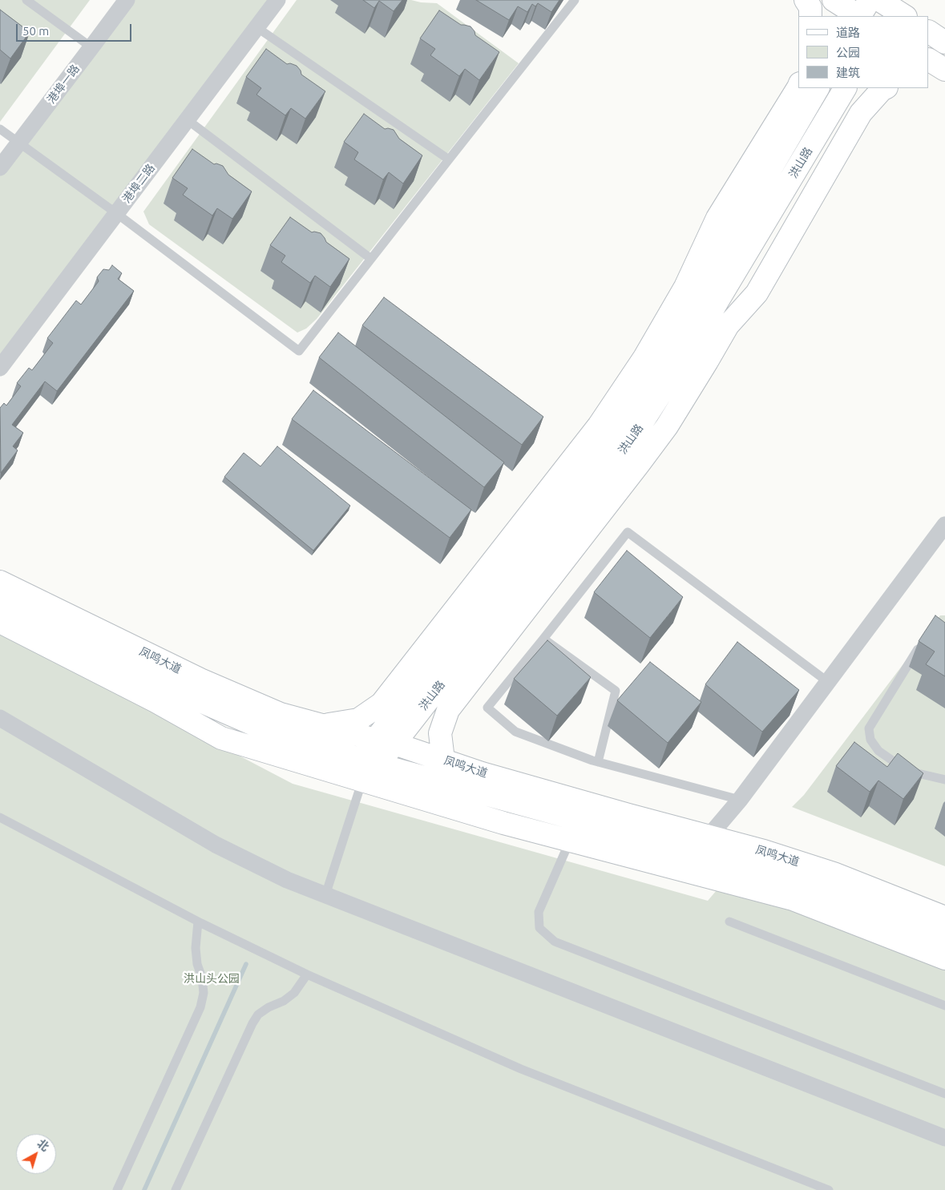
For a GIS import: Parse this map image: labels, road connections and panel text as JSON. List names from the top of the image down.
{
  "streets": {
    "street": [
      "港埠一路",
      "洪山路",
      "港埠二路",
      "凤鸣大道"
    ]
  },
  "crossings": [
    ["洪山路", "凤鸣大道"]
  ],
  "parks": ["洪山头公园"],
  "legend": ["道路", "公园", "建筑"],
  "scale_bar": "50 m",
  "north": "top right"
}
